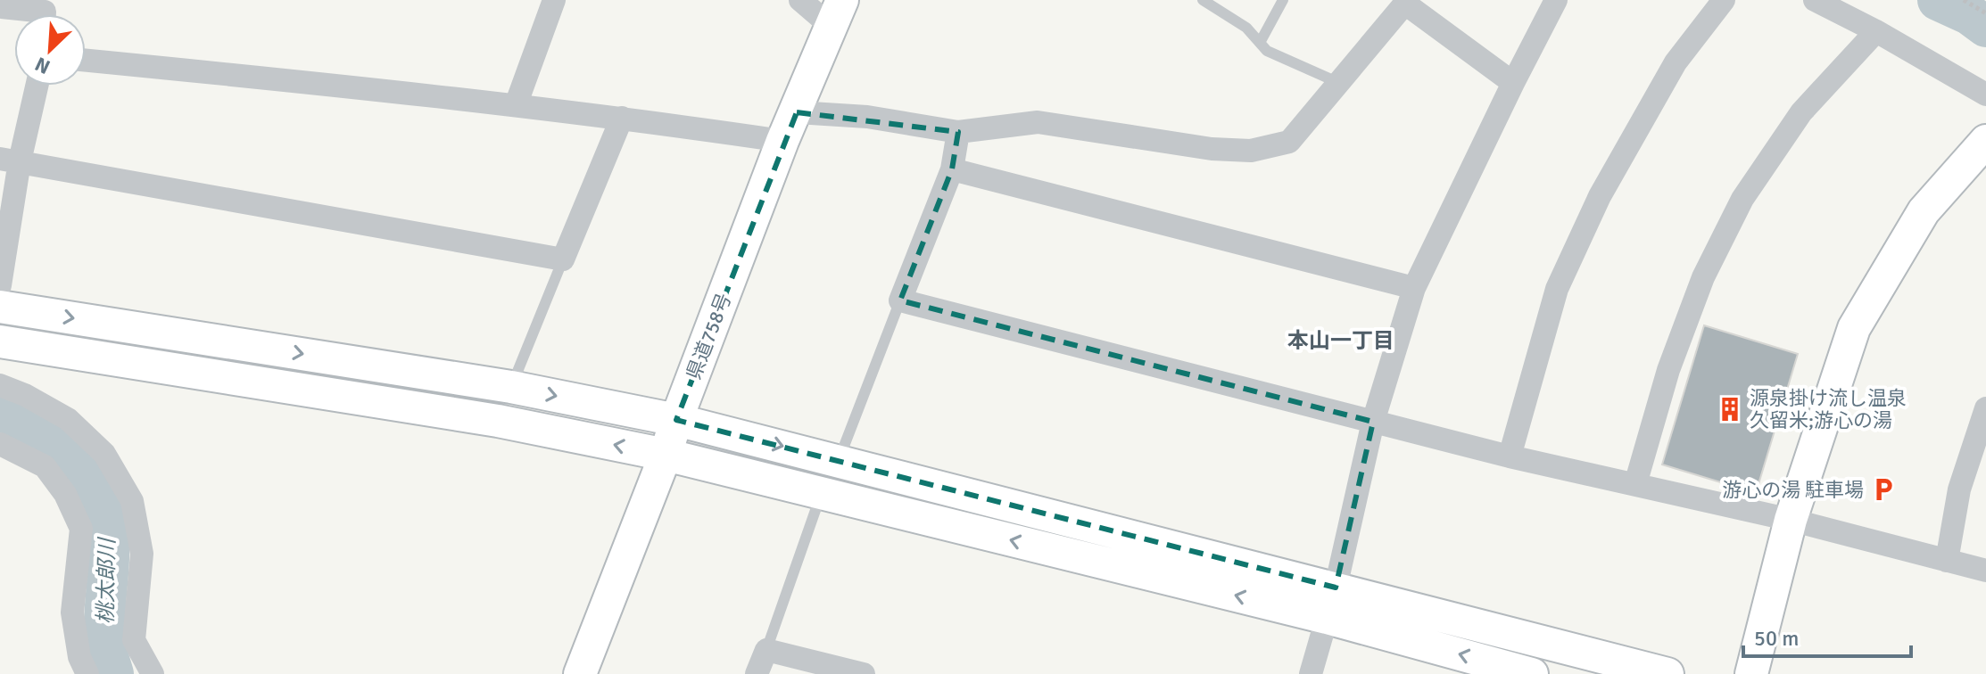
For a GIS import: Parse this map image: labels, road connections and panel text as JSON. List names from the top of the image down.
{
  "streets": {
    "street": ["県道758号"]
  },
  "districts": ["本山一丁目"],
  "water": ["桃太郎川"],
  "places": {
    "building": ["源泉掛け流し温泉 久留米;游心の湯"],
    "parking": ["游心の湯 駐車場"]
  },
  "scale_bar": "50 m",
  "north": "bottom left"
}
